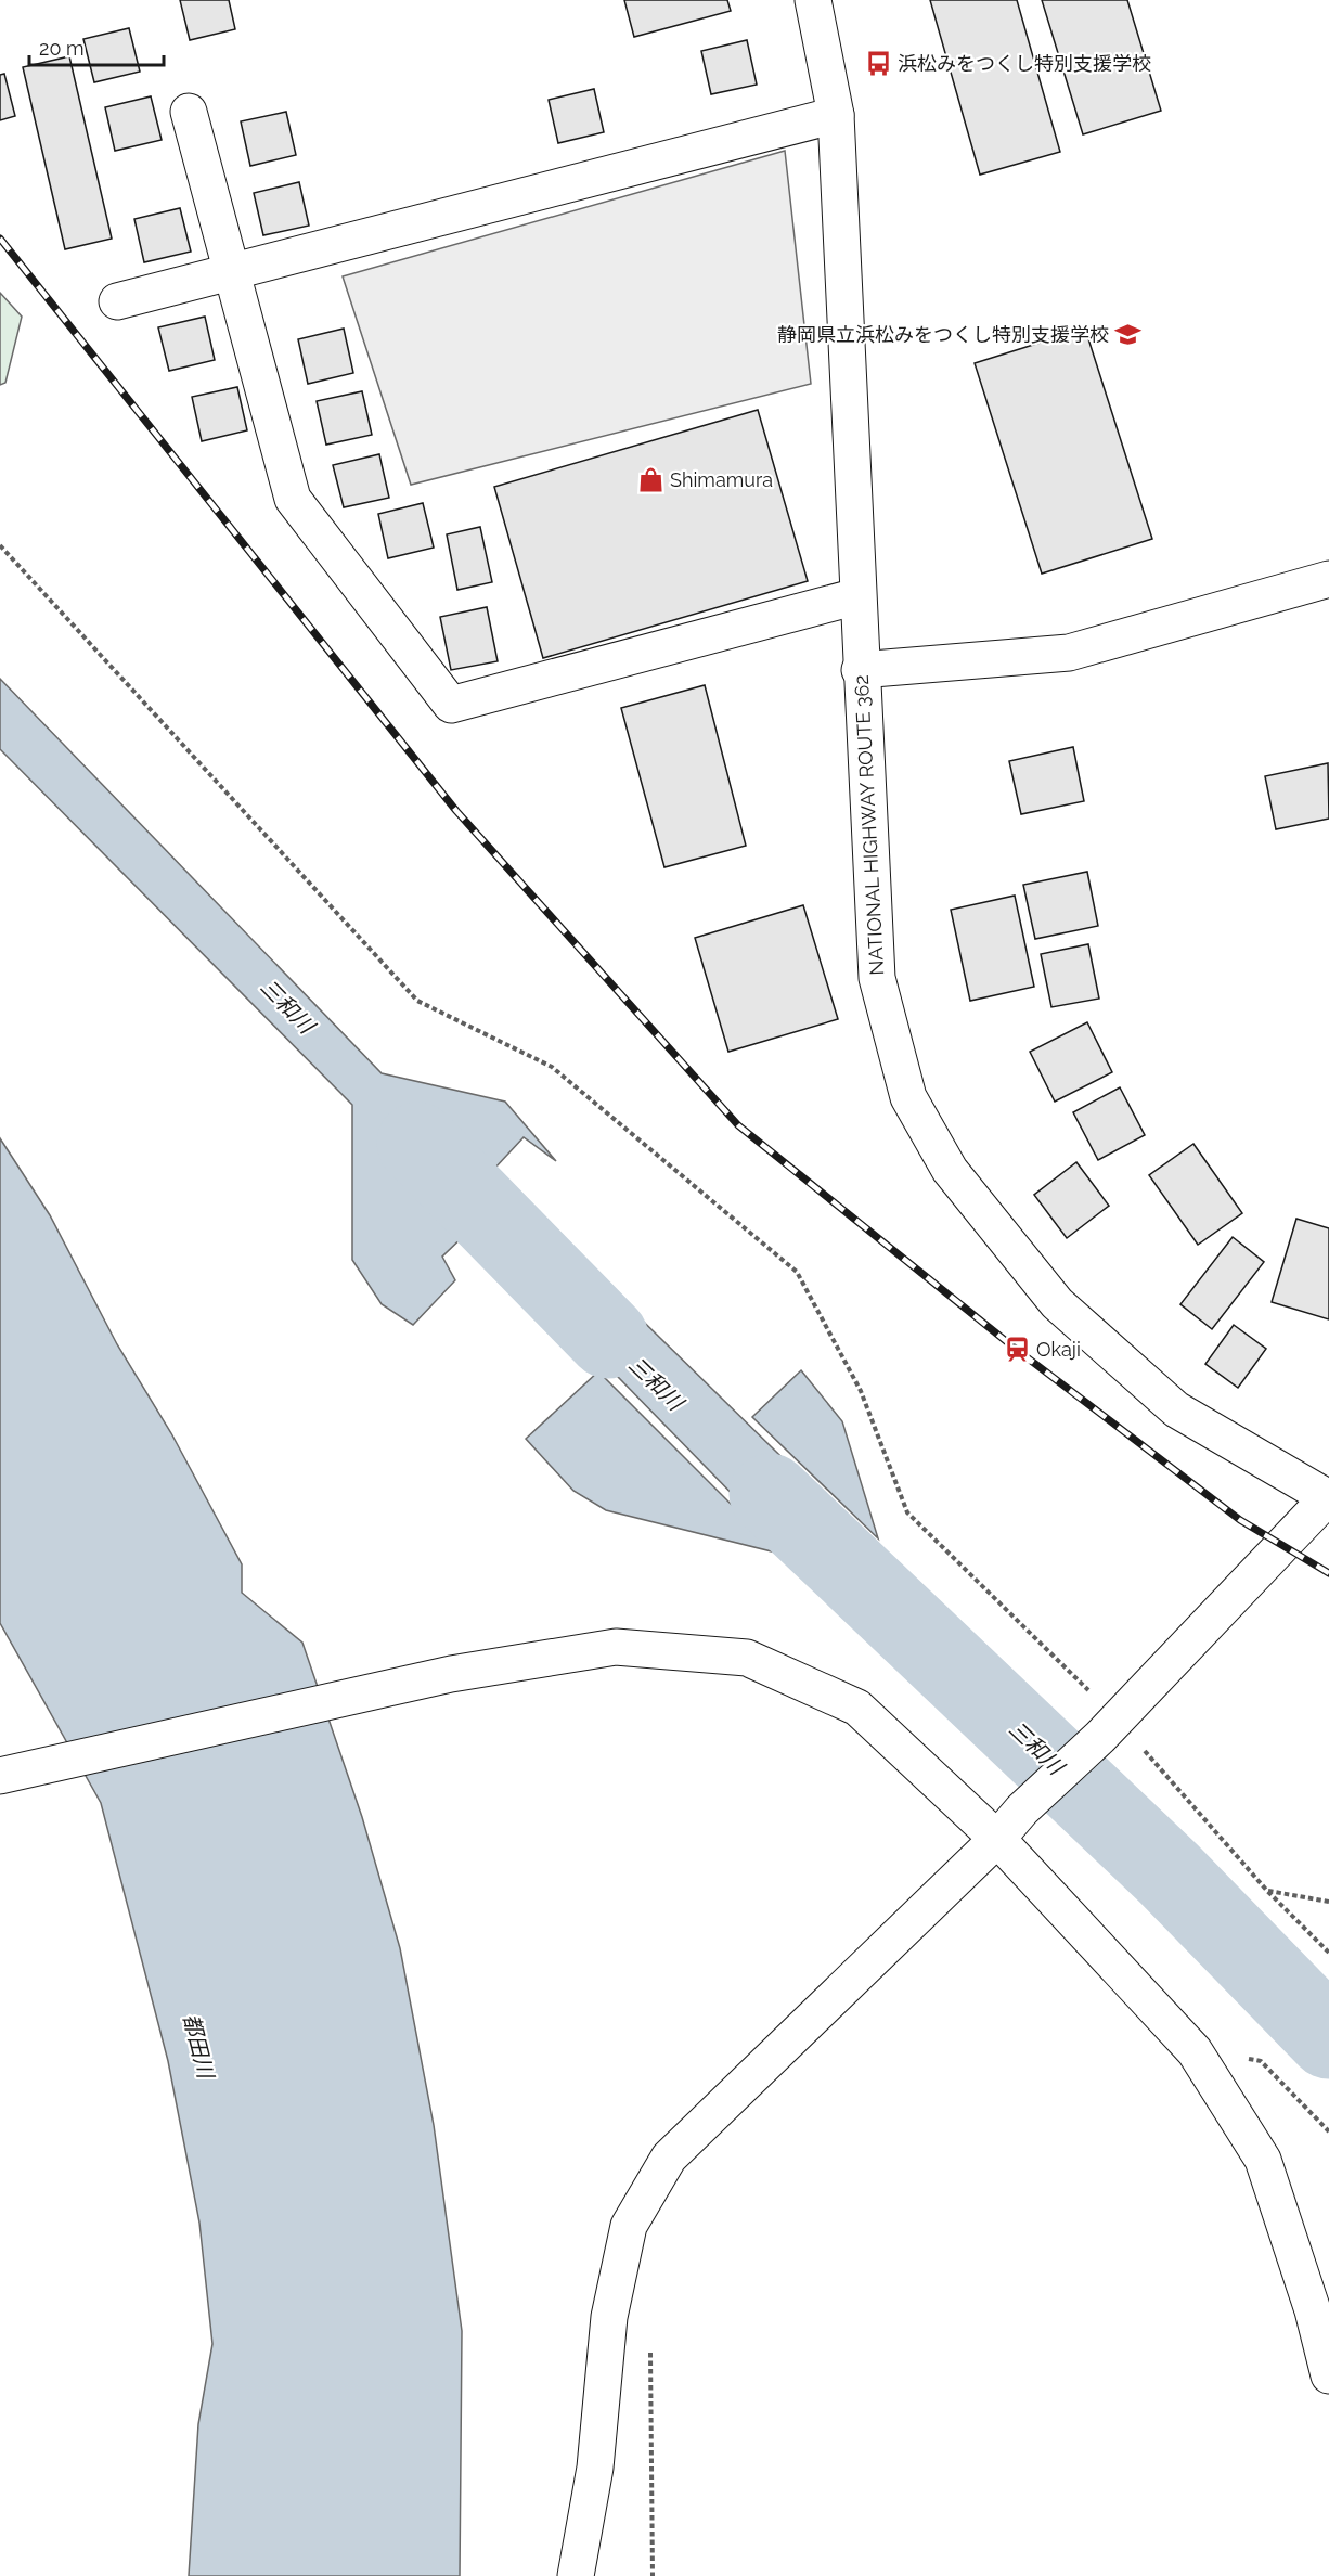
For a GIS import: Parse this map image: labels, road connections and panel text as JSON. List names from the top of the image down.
{
  "streets": {
    "main road": ["NATIONAL HIGHWAY ROUTE 362"]
  },
  "water": ["三和川", "都田川"],
  "places": {
    "bus stop": ["浜松みをつくし特別支援学校"],
    "school or university": ["静岡県立浜松みをつくし特別支援学校"],
    "shop": ["Shimamura"],
    "station": ["Okaji"]
  },
  "scale_bar": "20 m"
}
